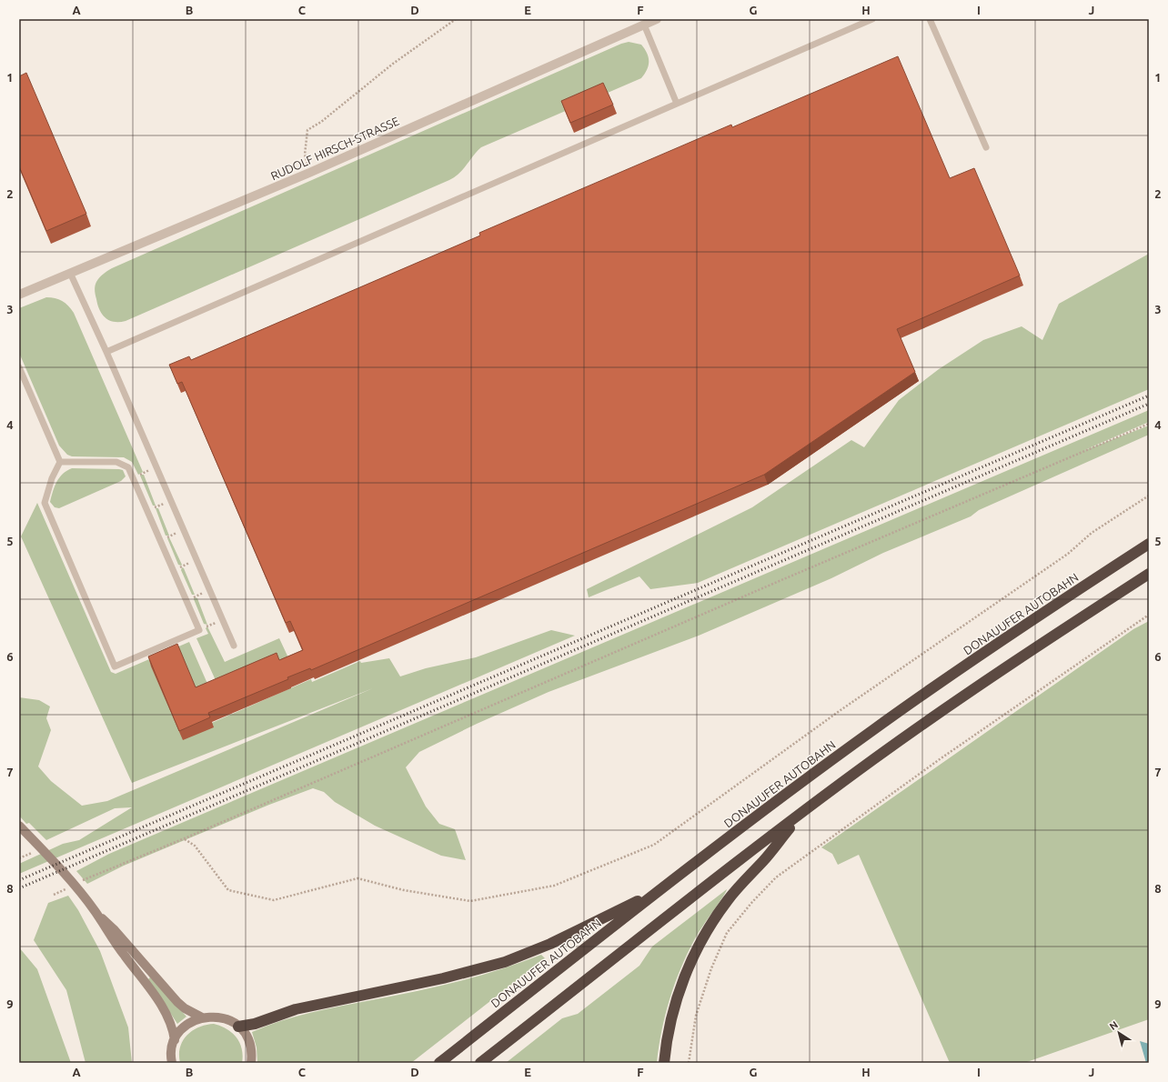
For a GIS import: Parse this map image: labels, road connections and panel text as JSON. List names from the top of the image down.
{
  "streets": {
    "highway": ["DONAUUFER AUTOBAHN"],
    "street": ["RUDOLF HIRSCH-STRASSE"]
  },
  "north": "top left",
  "grid": {
    "columns": [
      "A",
      "B",
      "C",
      "D",
      "E",
      "F",
      "G",
      "H",
      "I",
      "J"
    ],
    "rows": [
      "1",
      "2",
      "3",
      "4",
      "5",
      "6",
      "7",
      "8",
      "9"
    ]
  }
}
